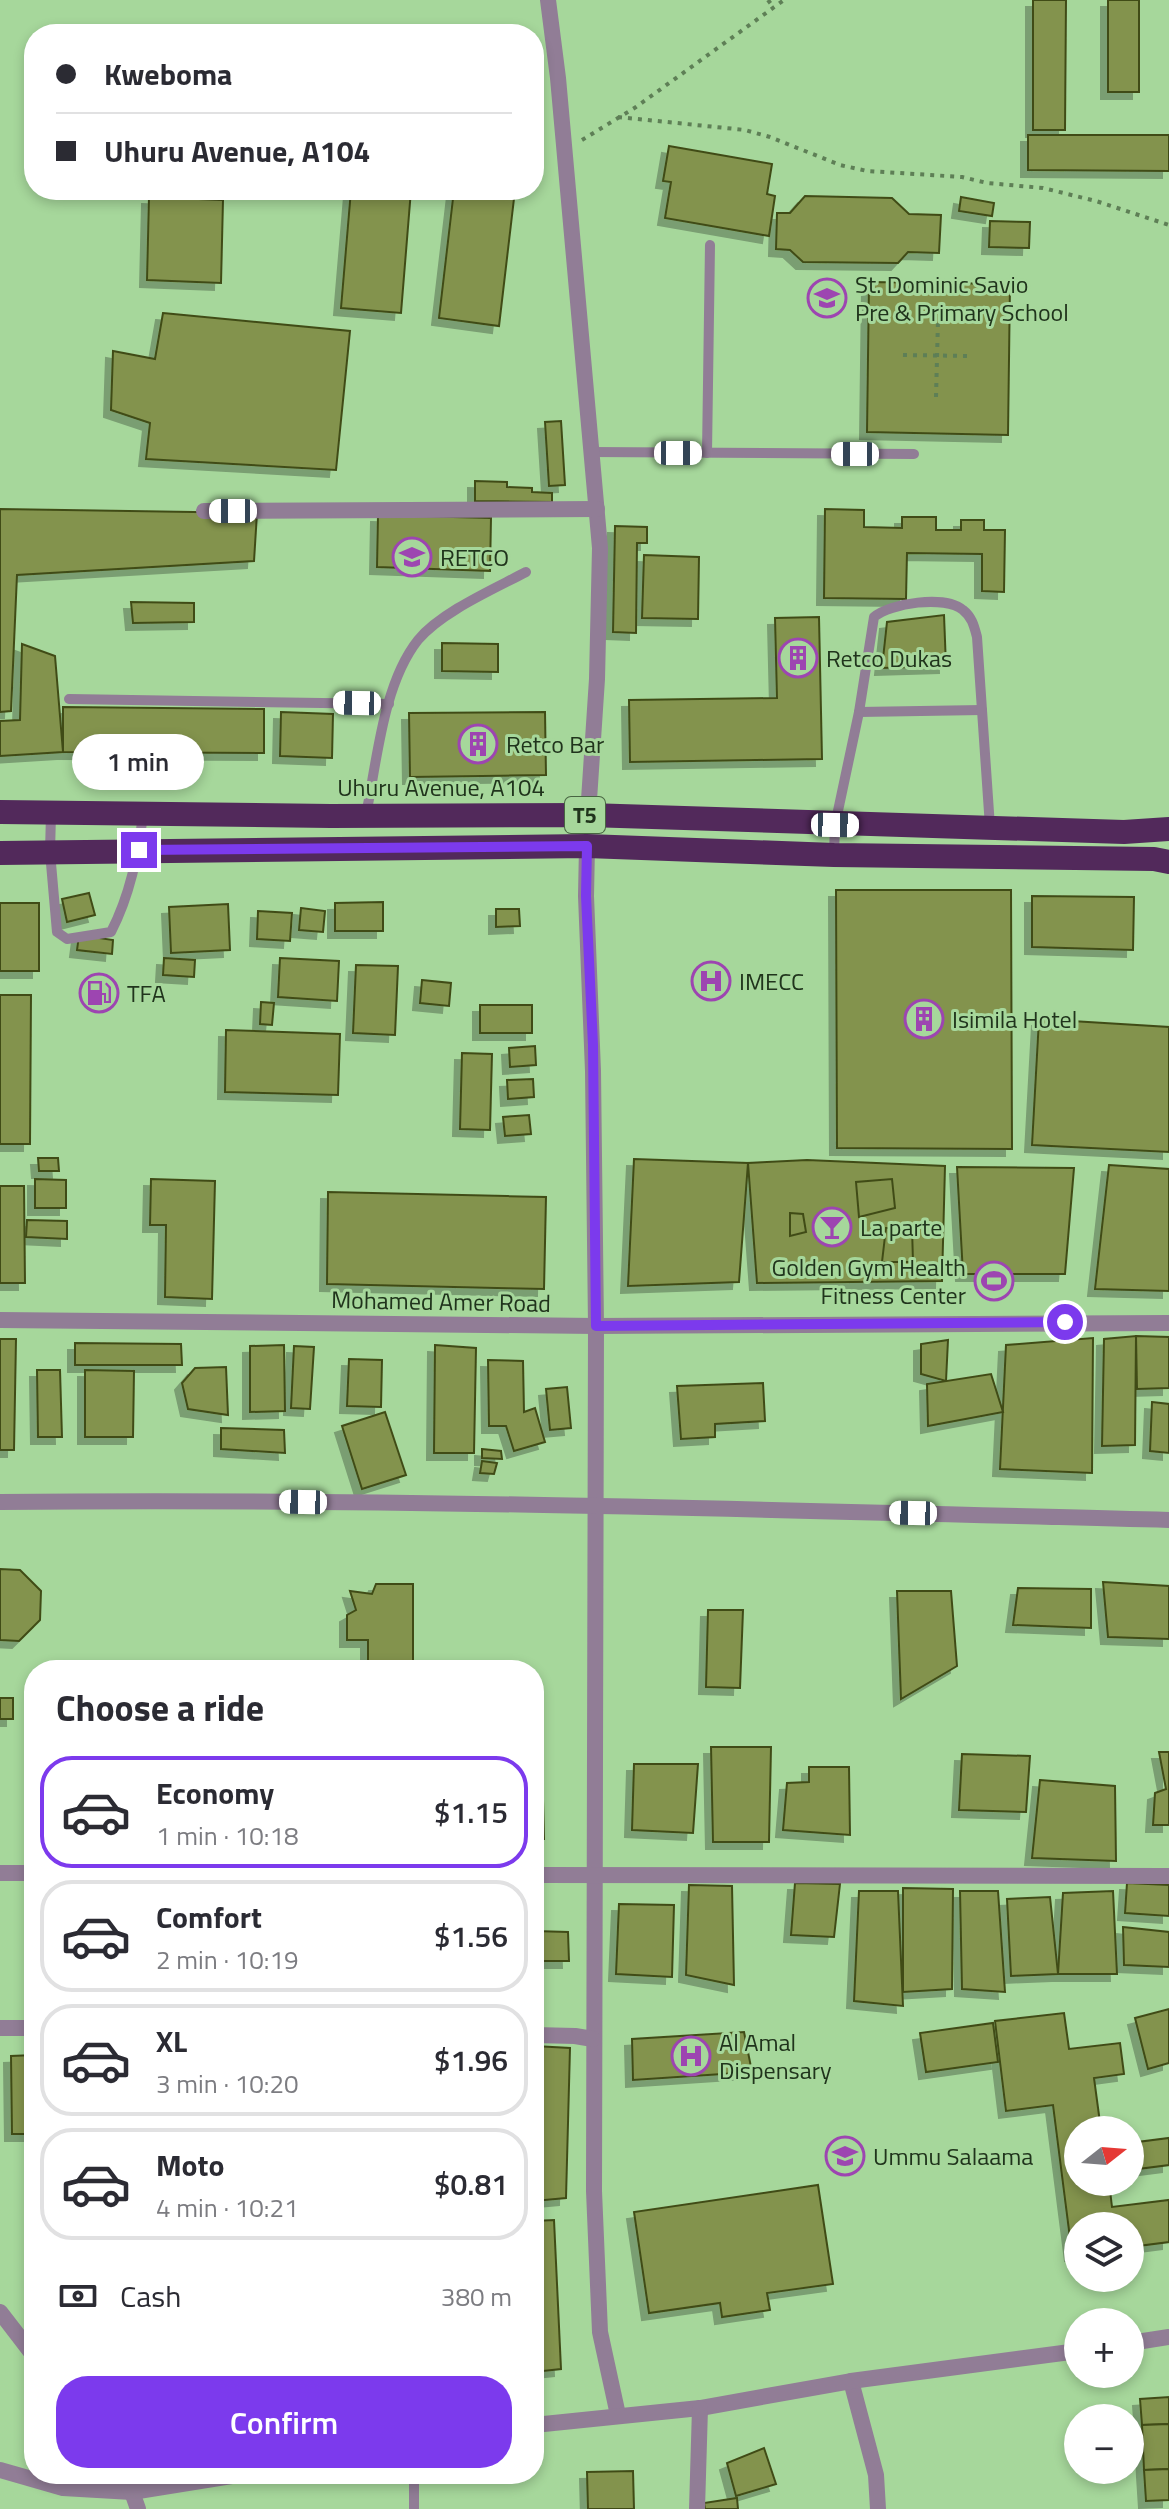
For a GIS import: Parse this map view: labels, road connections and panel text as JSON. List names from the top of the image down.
{
  "streets": {
    "highway": ["Uhuru Avenue, A104", "T5"],
    "street": ["Mohamed Amer Road"]
  },
  "places": {
    "school or university": ["St. Dominic Savio Pre & Primary School", "RETCO", "Ummu Salaama"],
    "building": ["Retco Dukas", "Retco Bar", "Isimila Hotel"],
    "hospital": ["IMECC", "Al Amal Dispensary"],
    "fuel station": ["TFA"],
    "bar": ["La parte"],
    "sports": ["Golden Gym Health Fitness Center"]
  },
  "north": "right",
  "page": {
    "banner": ["Kweboma", "Uhuru Avenue, A104"],
    "bubble": "1 min",
    "heading": "Choose a ride",
    "list": [
      {
        "name": "Economy",
        "note": "1 min · 10:18",
        "value": "$1.15"
      },
      {
        "name": "Comfort",
        "note": "2 min · 10:19",
        "value": "$1.56"
      },
      {
        "name": "XL",
        "note": "3 min · 10:20",
        "value": "$1.96"
      },
      {
        "name": "Moto",
        "note": "4 min · 10:21",
        "value": "$0.81"
      }
    ],
    "map_buttons": ["+", "−"],
    "pay": ["Cash", "380 m"],
    "buttons": "Confirm"
  }
}
